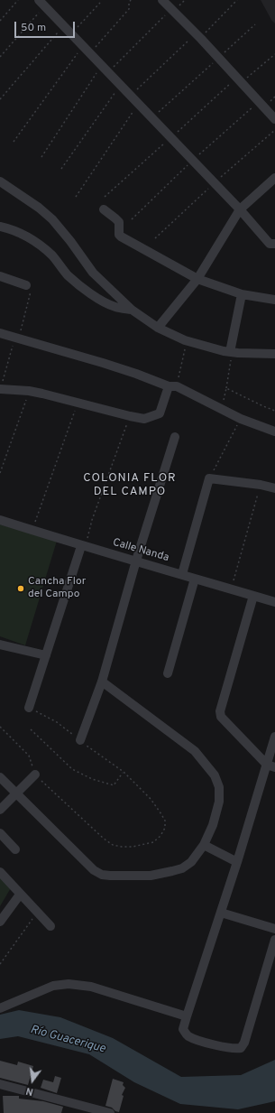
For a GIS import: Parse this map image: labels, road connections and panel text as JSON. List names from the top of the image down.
{
  "streets": {
    "street": ["Calle Nanda"]
  },
  "districts": ["COLONIA FLOR DEL CAMPO"],
  "water": ["Río Guacerique"],
  "places": ["Cancha Flor del Campo"],
  "scale_bar": "50 m",
  "north": "bottom"
}
